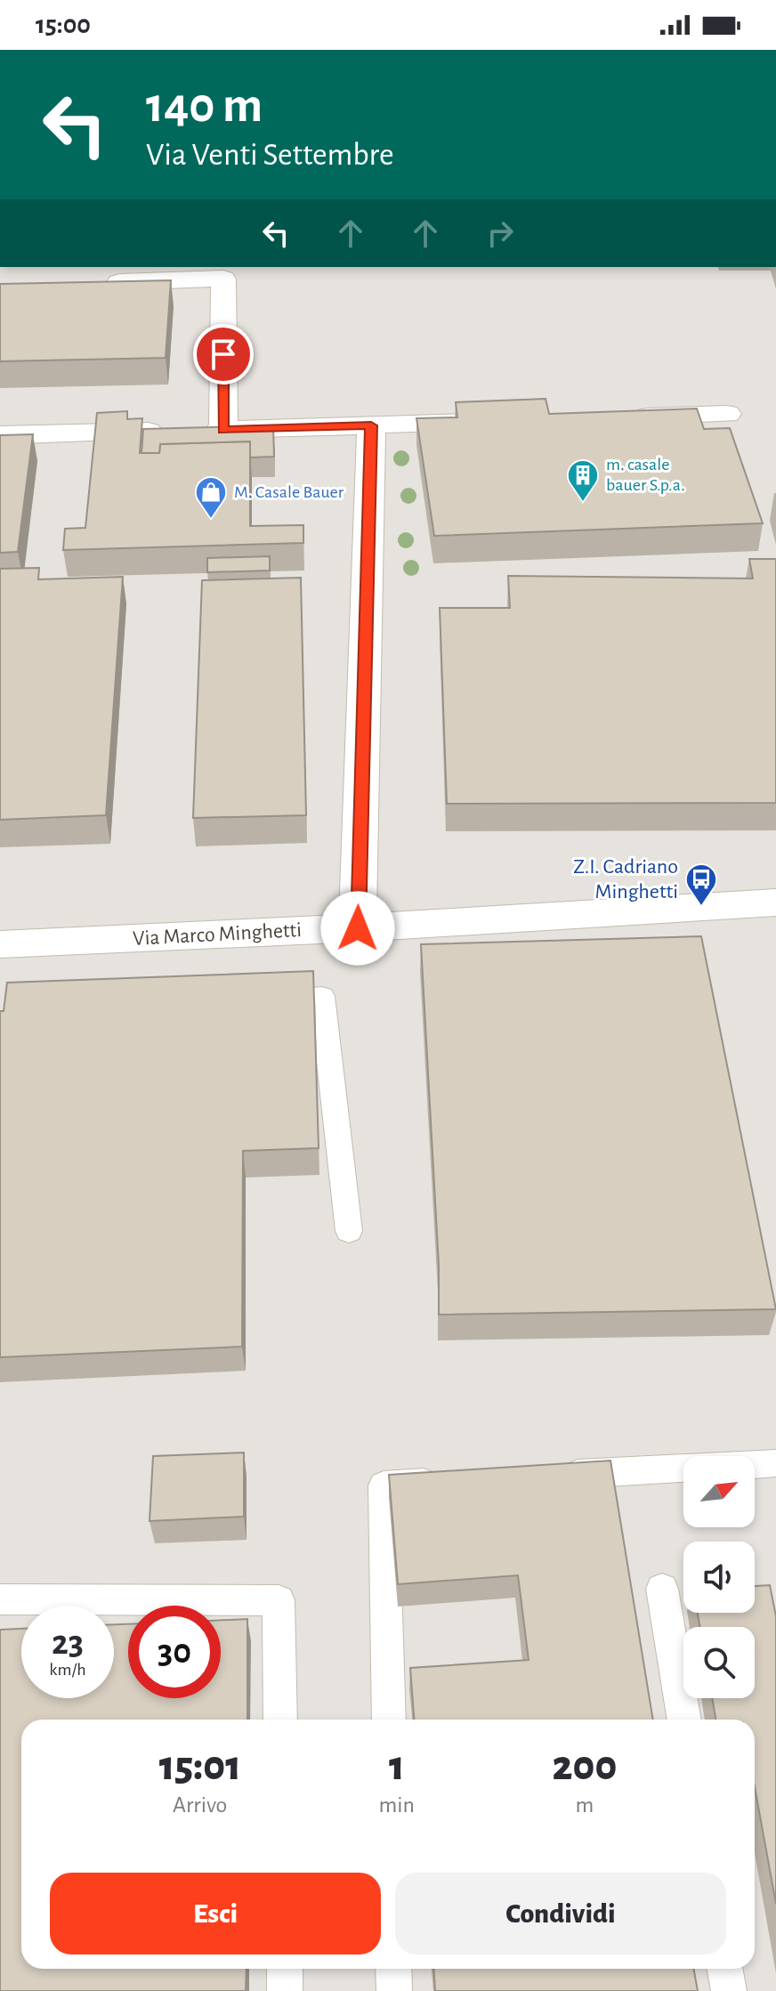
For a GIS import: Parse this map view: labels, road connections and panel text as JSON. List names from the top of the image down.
{
  "streets": {
    "street": ["Via Marco Minghetti"]
  },
  "places": {
    "building": ["m. casale bauer S.p.a."],
    "shop": ["M. Casale Bauer"],
    "bus stop": ["Z.I. Cadriano Minghetti"]
  },
  "north": "top right",
  "page": {
    "status": "15:00",
    "turn": ["140 m", "Via Venti Settembre"],
    "speed": "23 km/h",
    "limit": "30",
    "eta": [
      "15:01",
      "Arrivo",
      "1",
      "min",
      "200",
      "m"
    ],
    "buttons": ["Esci", "Condividi"]
  }
}
